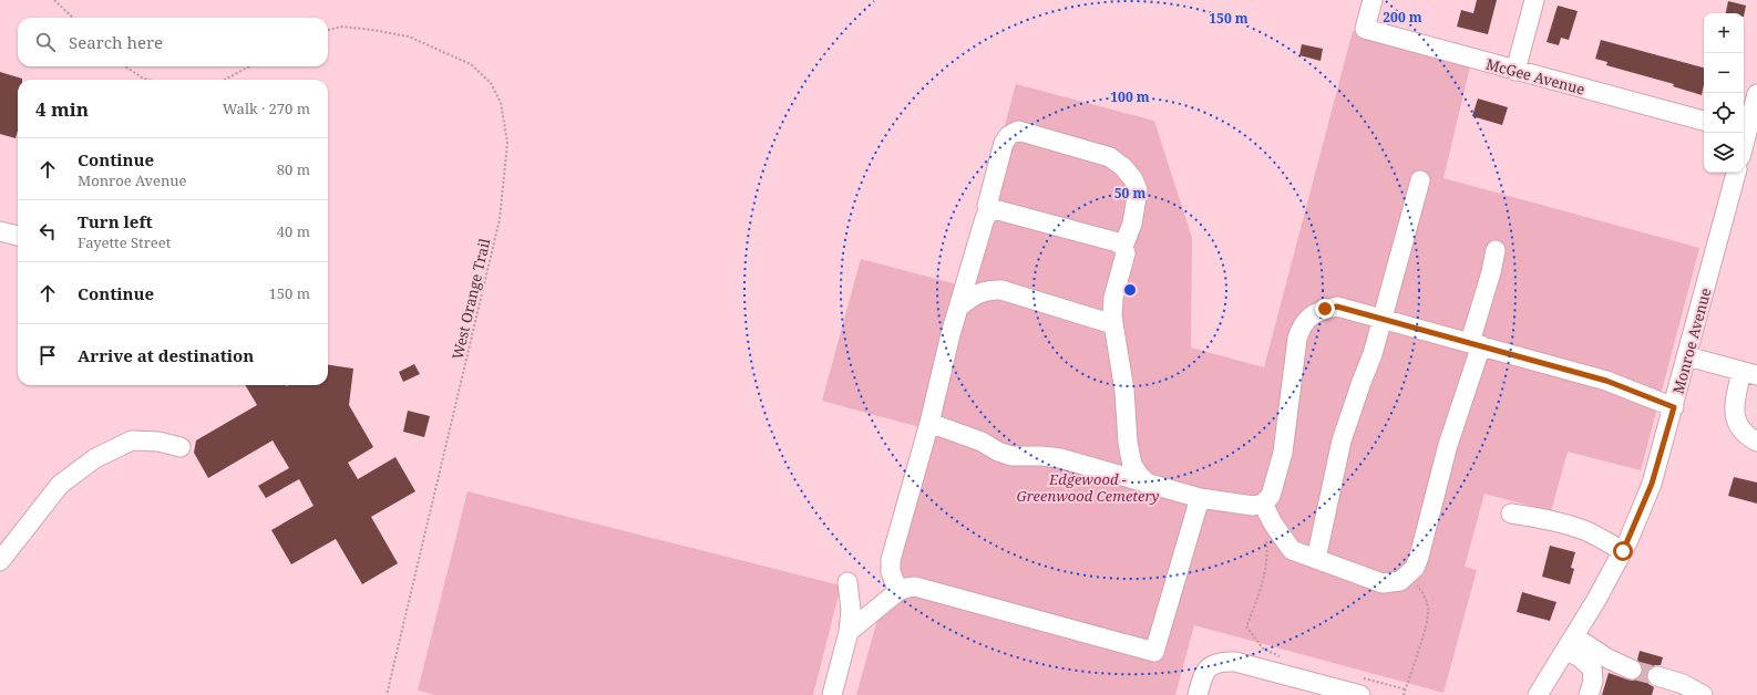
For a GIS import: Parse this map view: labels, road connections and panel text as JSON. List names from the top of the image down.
{
  "streets": {
    "street": ["McGee Avenue", "Monroe Avenue"],
    "path": ["West Orange Trail"]
  },
  "parks": ["Edgewood - Greenwood Cemetery"],
  "page": {
    "map_buttons": ["+", "−"],
    "search": "Search here",
    "heading": ["4 min", "Walk · 270 m"],
    "list": [
      ["Continue", "Monroe Avenue", "80 m"],
      ["Turn left", "Fayette Street", "40 m"],
      ["Continue", "150 m"],
      "Arrive at destination"
    ]
  },
  "rings": [
    "200 m",
    "150 m",
    "100 m",
    "50 m"
  ]
}
